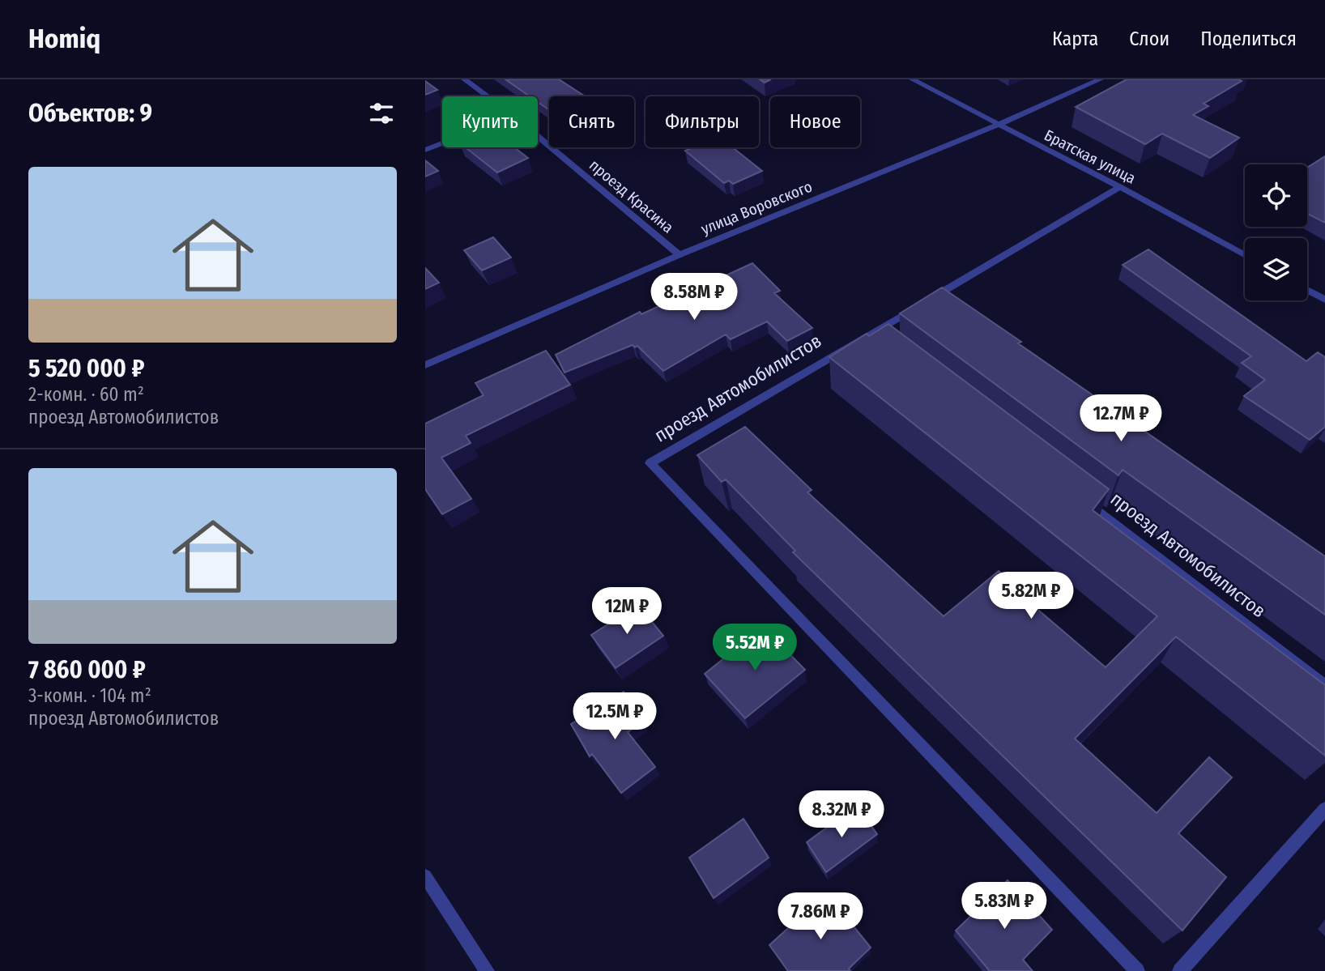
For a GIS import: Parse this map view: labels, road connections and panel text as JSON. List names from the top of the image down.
{
  "streets": {
    "street": [
      "Братская улица",
      "проезд Красина",
      "улица Воровского",
      "проезд Автомобилистов"
    ]
  },
  "crossings": [
    ["Братская улица", "улица Воровского"],
    ["Братская улица", "проезд Автомобилистов"],
    ["проезд Красина", "улица Воровского"]
  ],
  "page": {
    "header": "Homiq",
    "nav": ["Карта", "Слои", "Поделиться"],
    "heading": "Объектов: 9",
    "chip": [
      "Купить",
      "Снять",
      "Фильтры",
      "Новое"
    ],
    "list": [
      {
        "name": "5 520 000 ₽",
        "note": "2-комн. · 60 m² · проезд Автомобилистов"
      },
      {
        "name": "7 860 000 ₽",
        "note": "3-комн. · 104 m² · проезд Автомобилистов"
      }
    ],
    "price": [
      "8.58M ₽",
      "12.7M ₽",
      "5.82M ₽",
      "12M ₽",
      "5.52M ₽",
      "12.5M ₽",
      "8.32M ₽",
      "5.83M ₽",
      "7.86M ₽"
    ]
  }
}
